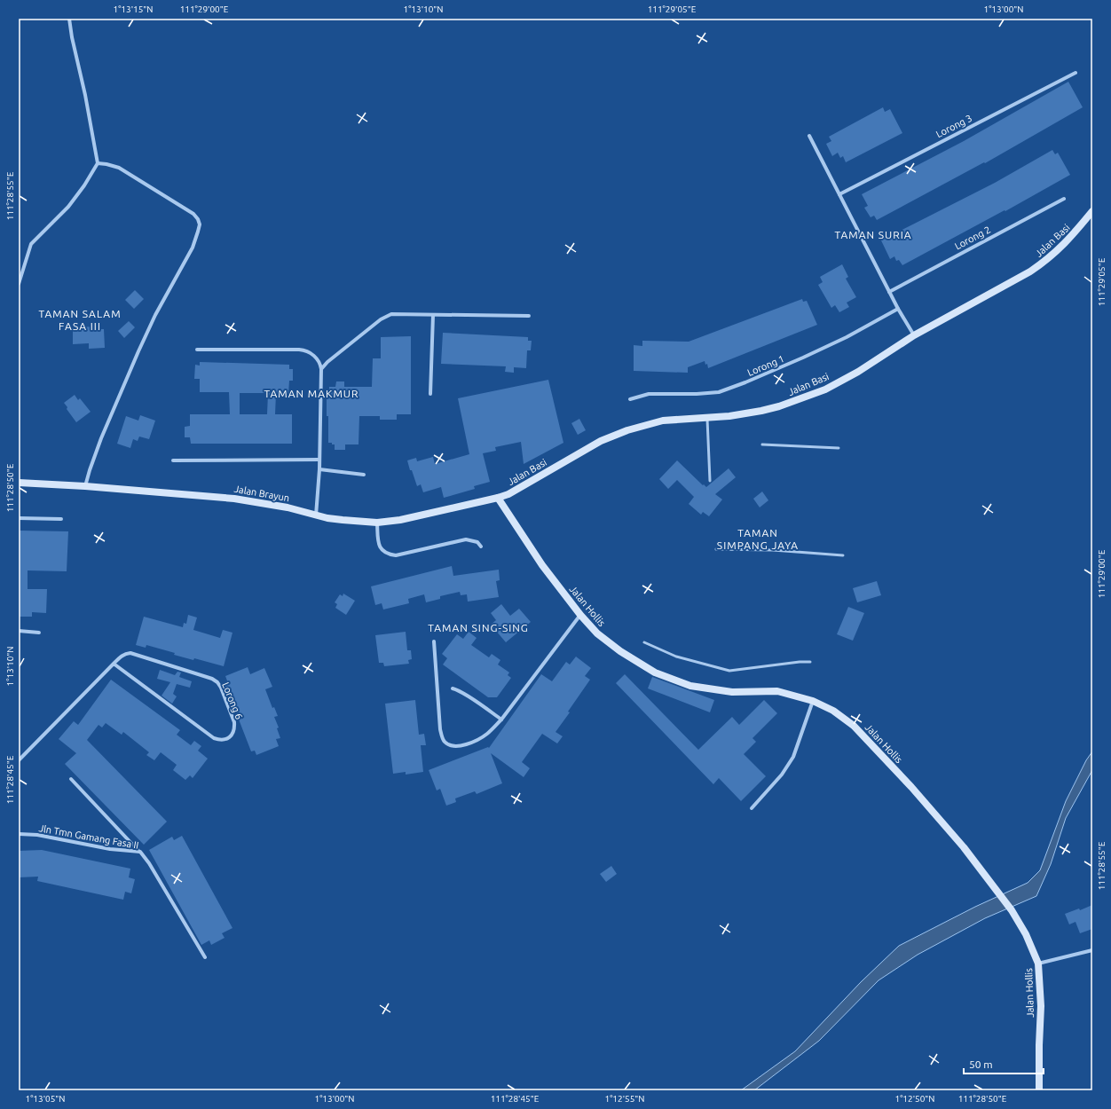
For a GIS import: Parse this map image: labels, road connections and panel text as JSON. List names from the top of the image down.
{
  "streets": {
    "main road": ["Jalan Basi", "Jalan Brayun", "Jalan Hollis"],
    "street": [
      "Lorong 3",
      "Lorong 2",
      "Lorong 1",
      "Lorong 6",
      "Jln Tmn Gamang Fasa II"
    ]
  },
  "crossings": [
    ["Jalan Basi", "Jalan Brayun"],
    ["Jalan Basi", "Jalan Hollis"],
    ["Jalan Brayun", "Jalan Hollis"]
  ],
  "districts": [
    "TAMAN SURIA",
    "TAMAN SALAM FASA III",
    "TAMAN MAKMUR",
    "TAMAN SIMPANG JAYA",
    "TAMAN SING-SING"
  ],
  "scale_bar": "50 m",
  "coordinates": [
    "1°13'15\"N",
    "111°29'00\"E",
    "1°13'10\"N",
    "111°29'05\"E",
    "1°13'00\"N",
    "111°28'55\"E",
    "111°28'50\"E",
    "111°28'45\"E",
    "1°13'05\"N",
    "1°12'55\"N",
    "1°12'50\"N"
  ]
}
